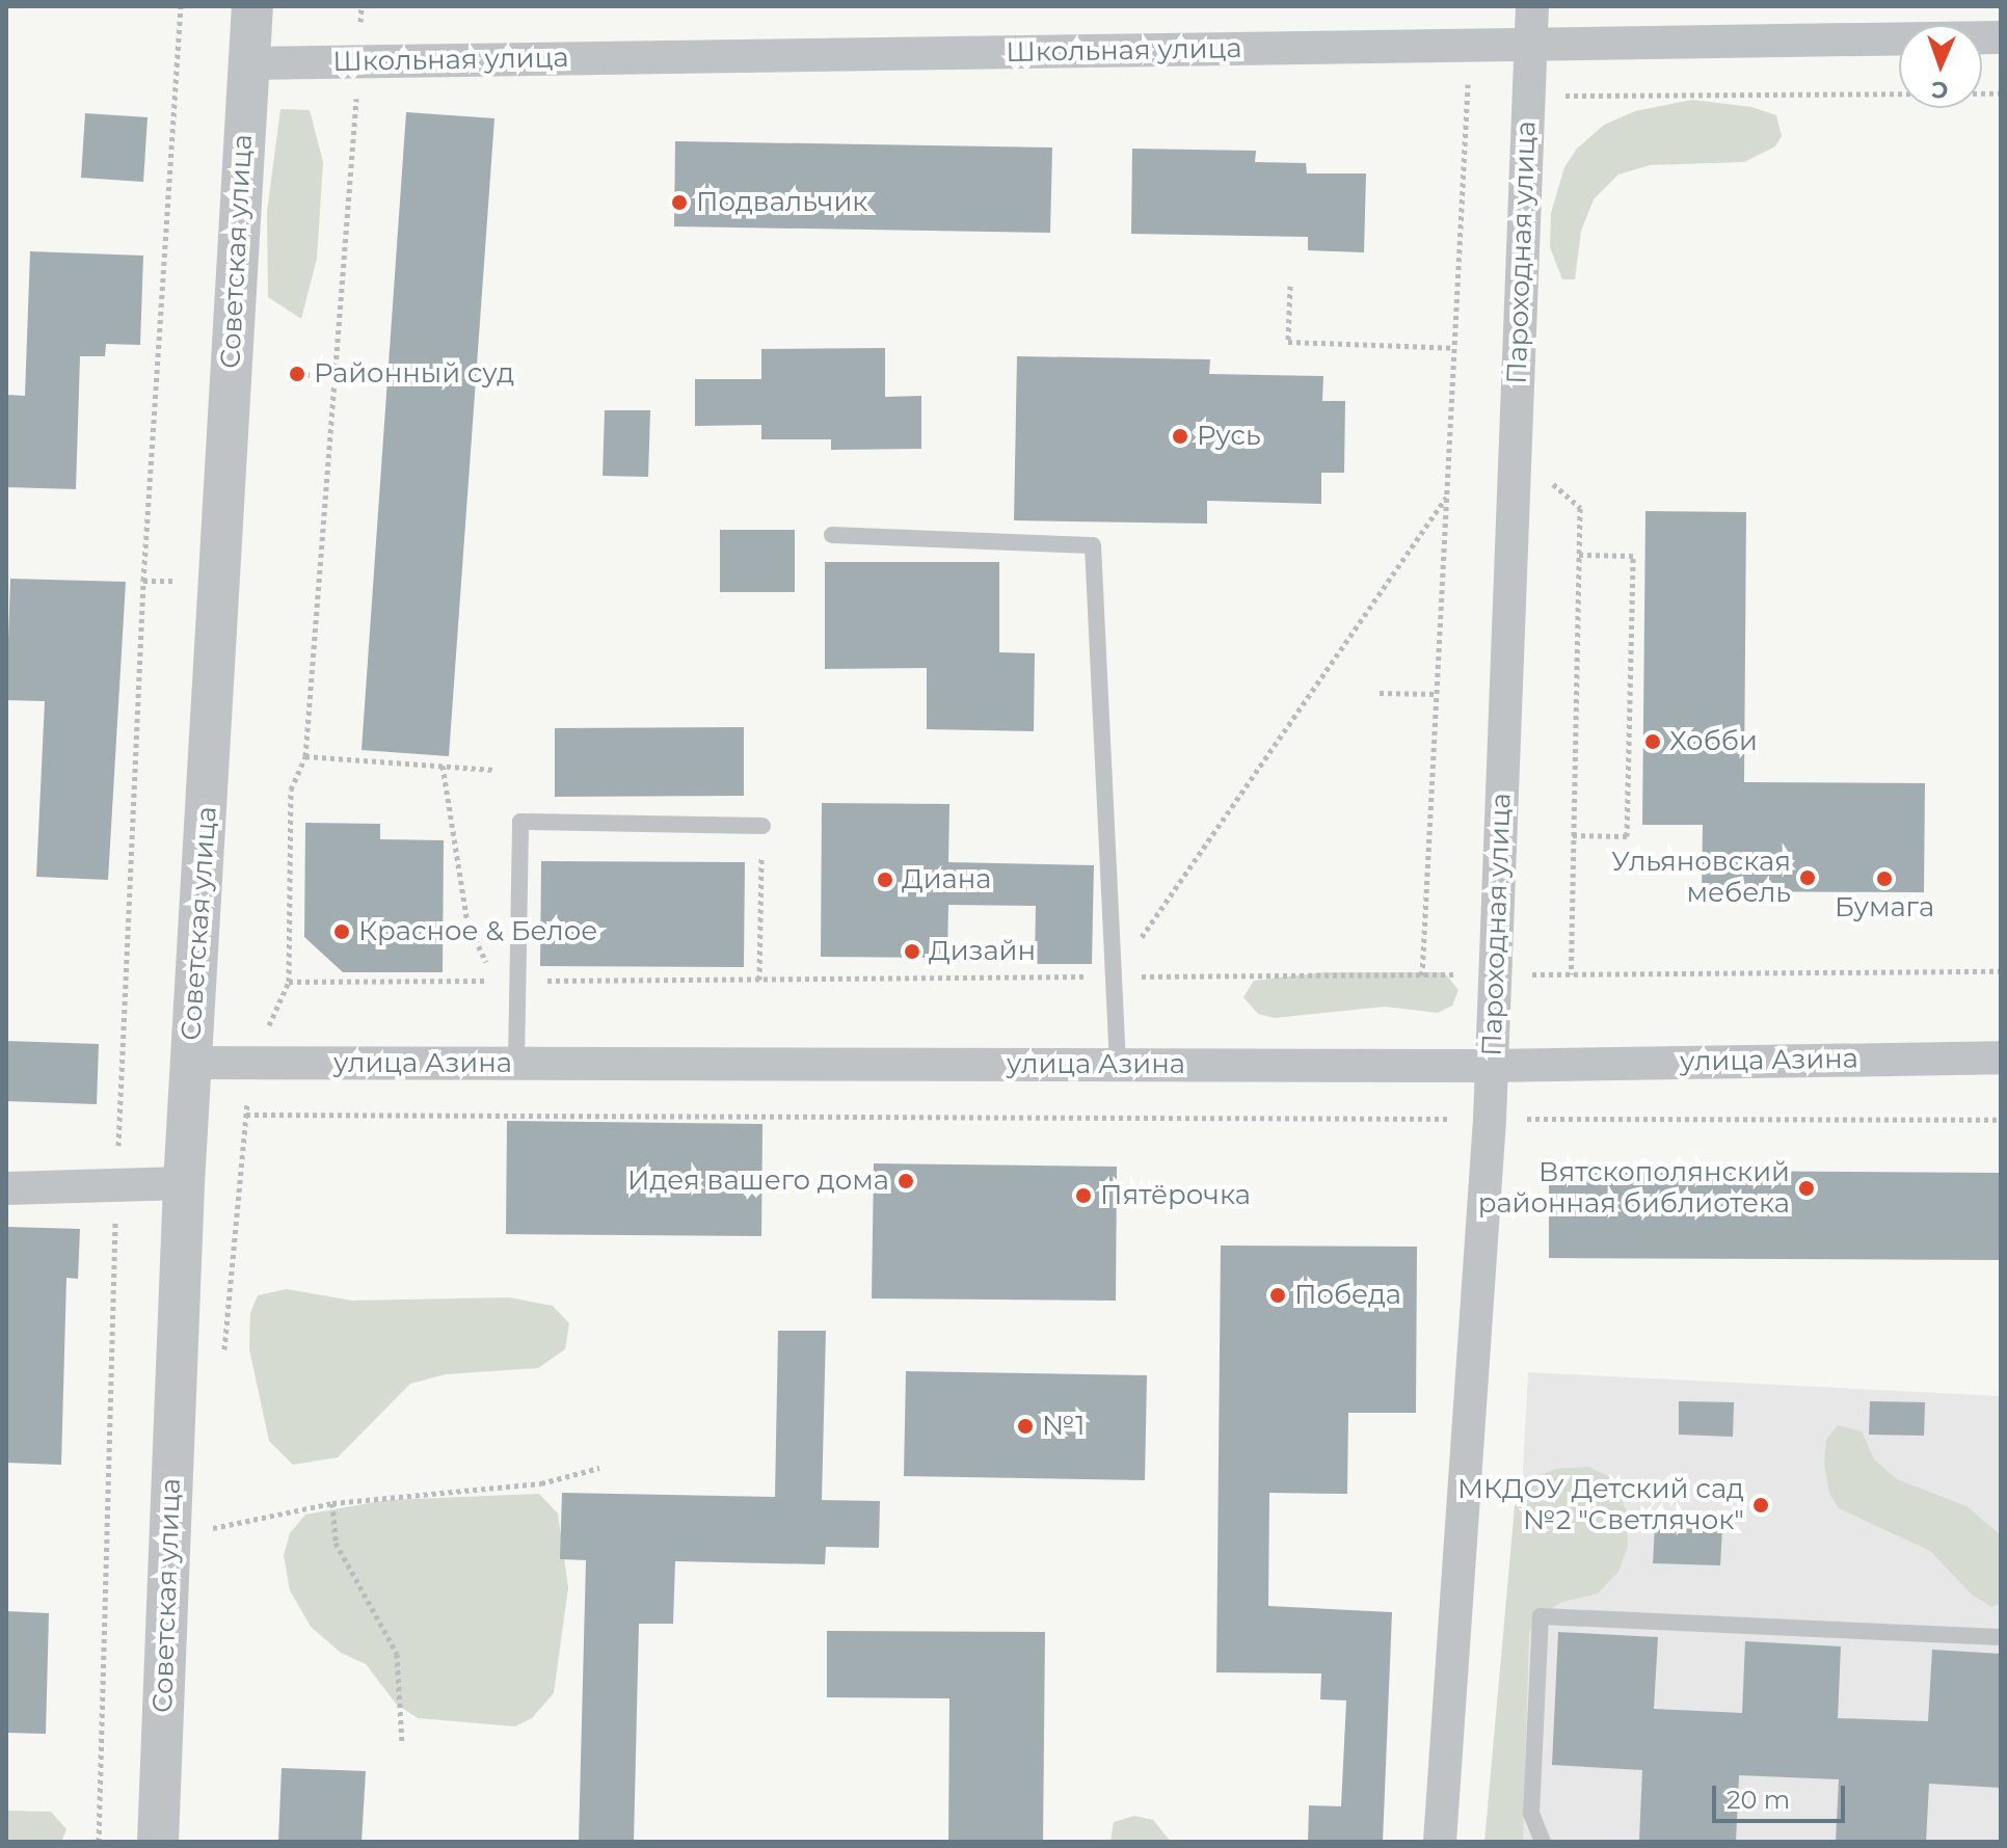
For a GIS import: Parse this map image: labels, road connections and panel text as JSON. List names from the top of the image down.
{
  "streets": {
    "street": [
      "Школьная улица",
      "Советская улица",
      "Пароходная улица",
      "улица Азина"
    ]
  },
  "crossings": [
    ["Школьная улица", "Советская улица"],
    ["Школьная улица", "Пароходная улица"],
    ["Советская улица", "улица Азина"],
    ["Пароходная улица", "улица Азина"]
  ],
  "places": [
    "Подвальчик",
    "Районный суд",
    "Русь",
    "Хобби",
    "Ульяновская мебель",
    "Бумага",
    "Диана",
    "Красное & Белое",
    "Дизайн",
    "Идея вашего дома",
    "Вятскополянский районная библиотека",
    "Пятёрочка",
    "Победа",
    "№1",
    "МКДОУ Детский сад №2 \"Светлячок\""
  ],
  "scale_bar": "20 m",
  "north": "bottom"
}
